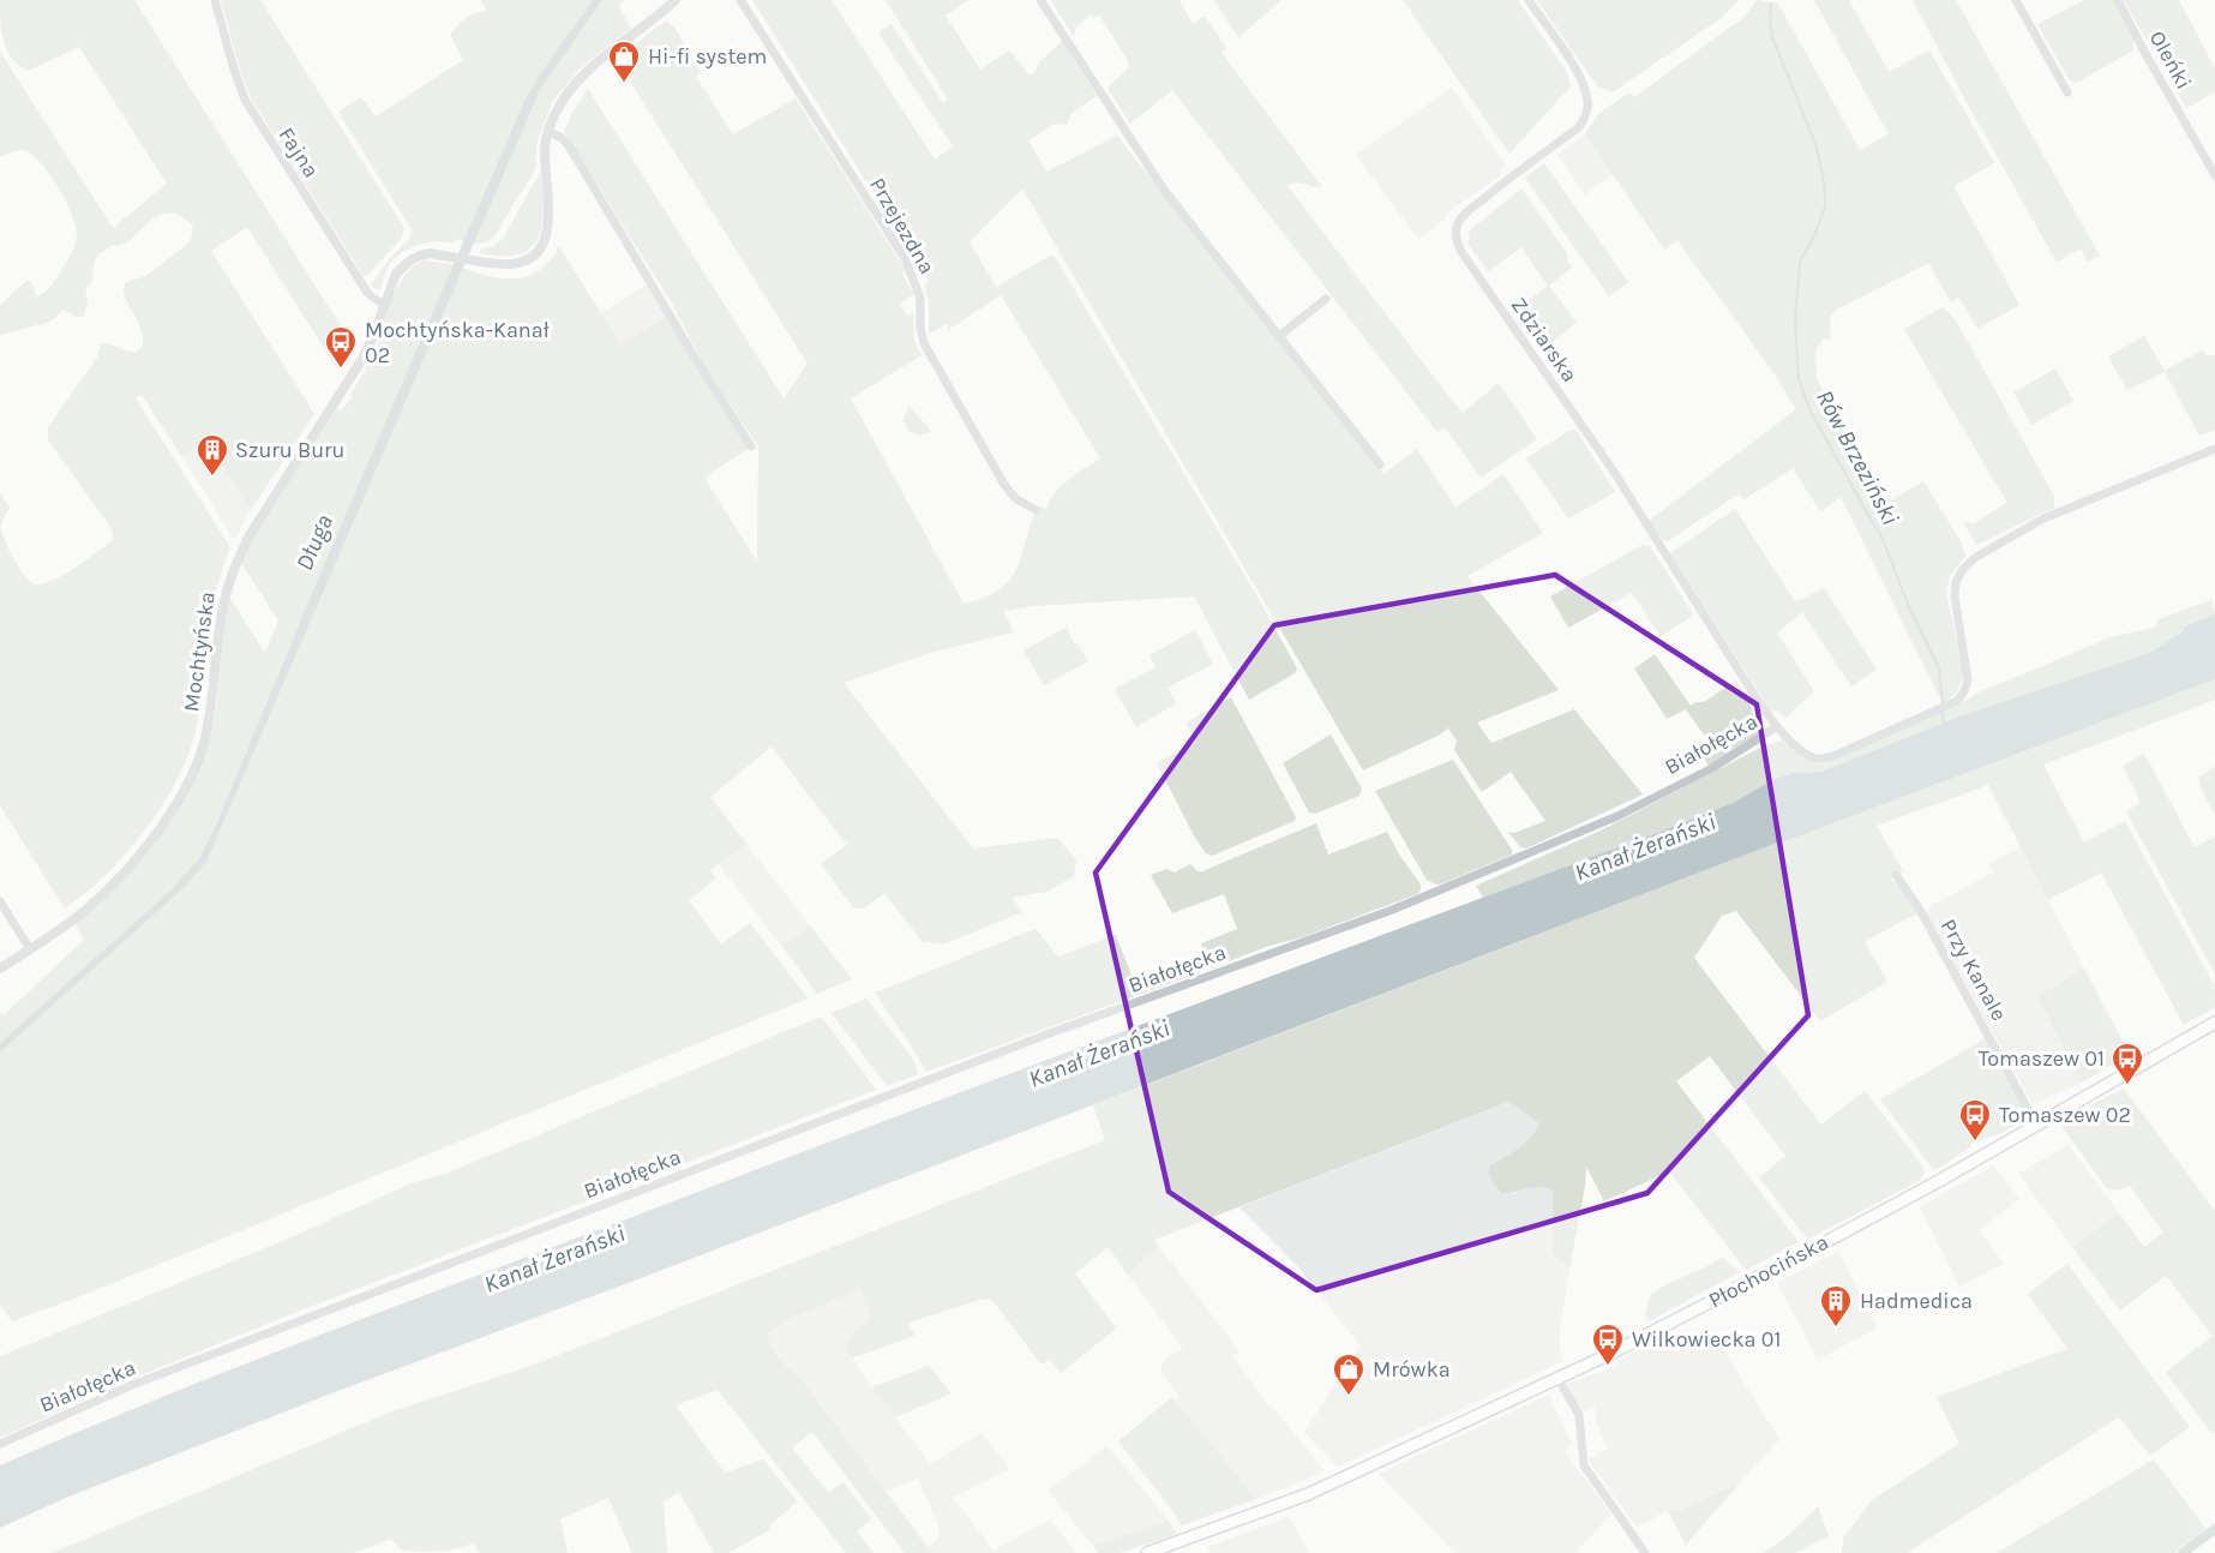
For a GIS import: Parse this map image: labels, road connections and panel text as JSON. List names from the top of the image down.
{
  "streets": {
    "main road": ["Płochocińska"],
    "street": [
      "Oleńki",
      "Fajna",
      "Przejezdna",
      "Zdziarska",
      "Mochtyńska",
      "Białołęcka",
      "Przy Kanale"
    ]
  },
  "crossings": [
    ["Fajna", "Mochtyńska"],
    ["Zdziarska", "Białołęcka"],
    ["Przy Kanale", "Płochocińska"]
  ],
  "water": ["Rów Brzeziński", "Długa", "Kanał Żerański"],
  "places": {
    "shop": ["Hi-fi system", "Mrówka"],
    "bus stop": [
      "Mochtyńska-Kanał 02",
      "Tomaszew 01",
      "Tomaszew 02",
      "Wilkowiecka 01"
    ],
    "building": ["Szuru Buru", "Hadmedica"]
  }
}
